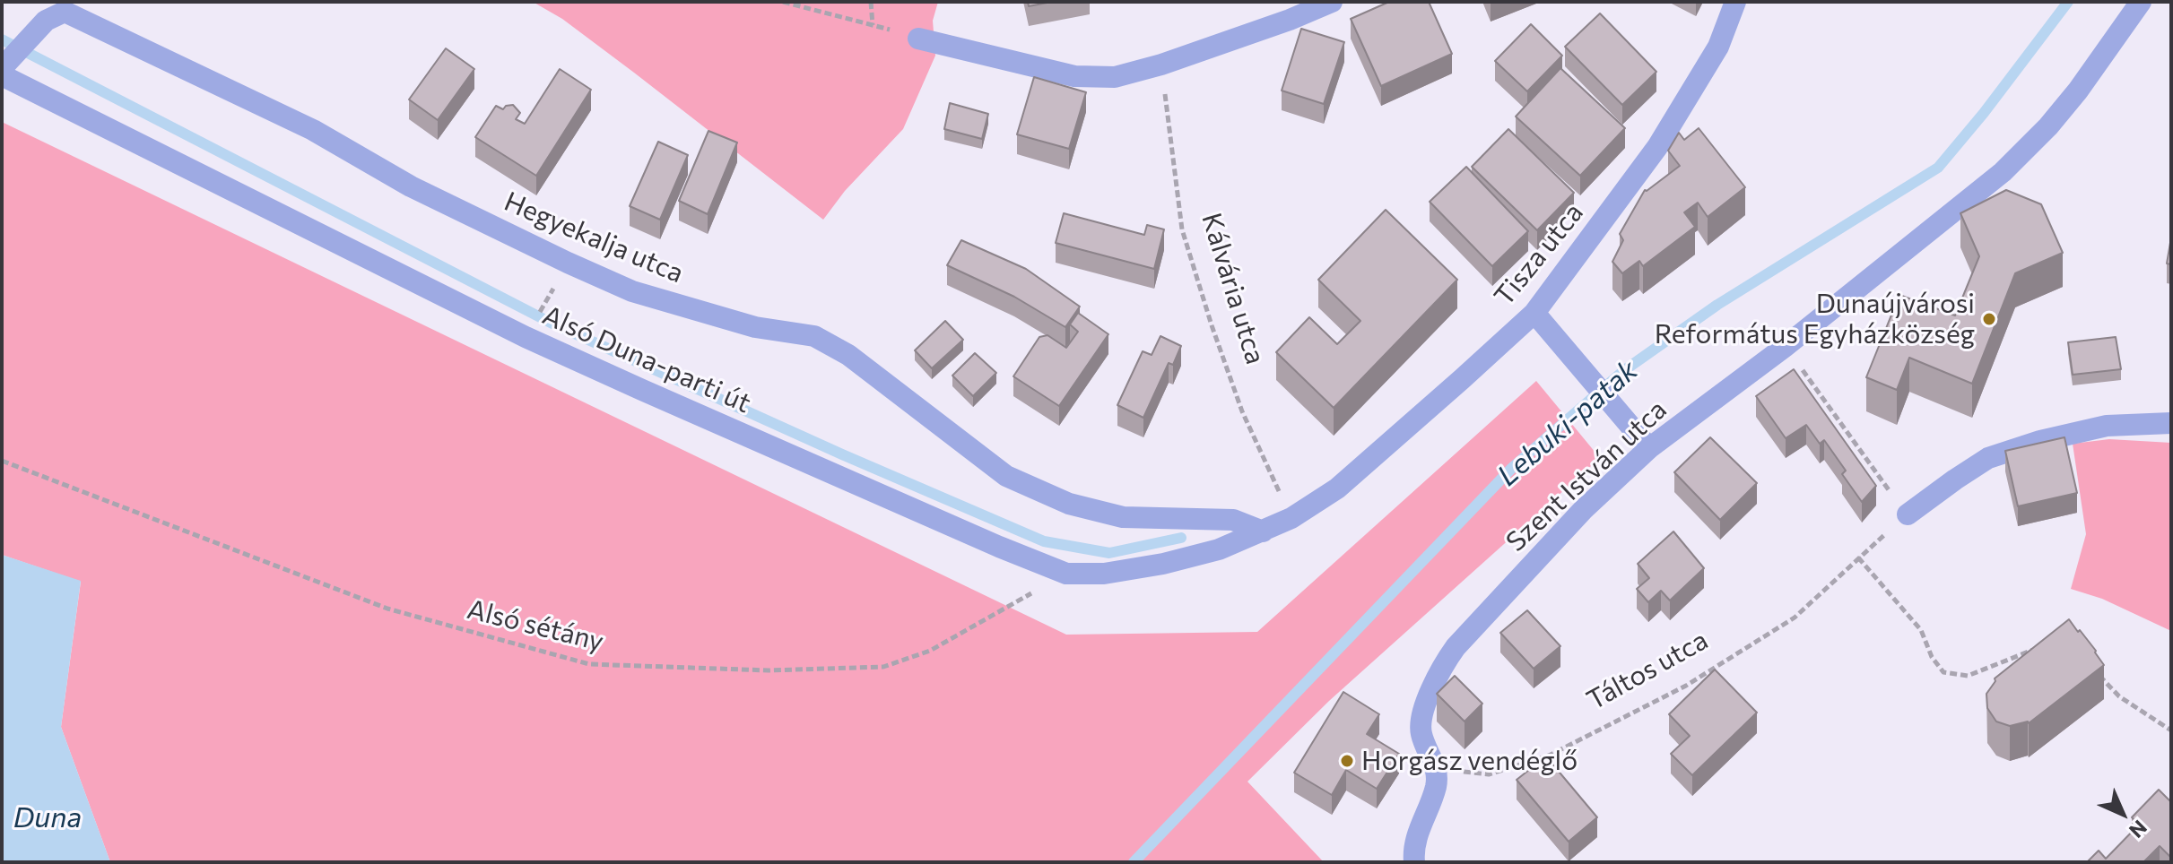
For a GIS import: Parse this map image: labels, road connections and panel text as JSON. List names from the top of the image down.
{
  "streets": {
    "street": [
      "Hegyekalja utca",
      "Tisza utca",
      "Alsó Duna-parti út",
      "Szent István utca"
    ],
    "path": ["Kálvária utca", "Alsó sétány", "Táltos utca"]
  },
  "crossings": [
    ["Hegyekalja utca", "Alsó Duna-parti út"],
    ["Tisza utca", "Kálvária utca"],
    ["Tisza utca", "Alsó Duna-parti út"],
    ["Kálvária utca", "Alsó Duna-parti út"],
    ["Alsó Duna-parti út", "Alsó sétány"],
    ["Szent István utca", "Táltos utca"]
  ],
  "water": ["Lebuki-patak", "Duna"],
  "places": ["Dunaújvárosi Református Egyházközség", "Horgász vendéglő"],
  "north": "bottom right"
}
